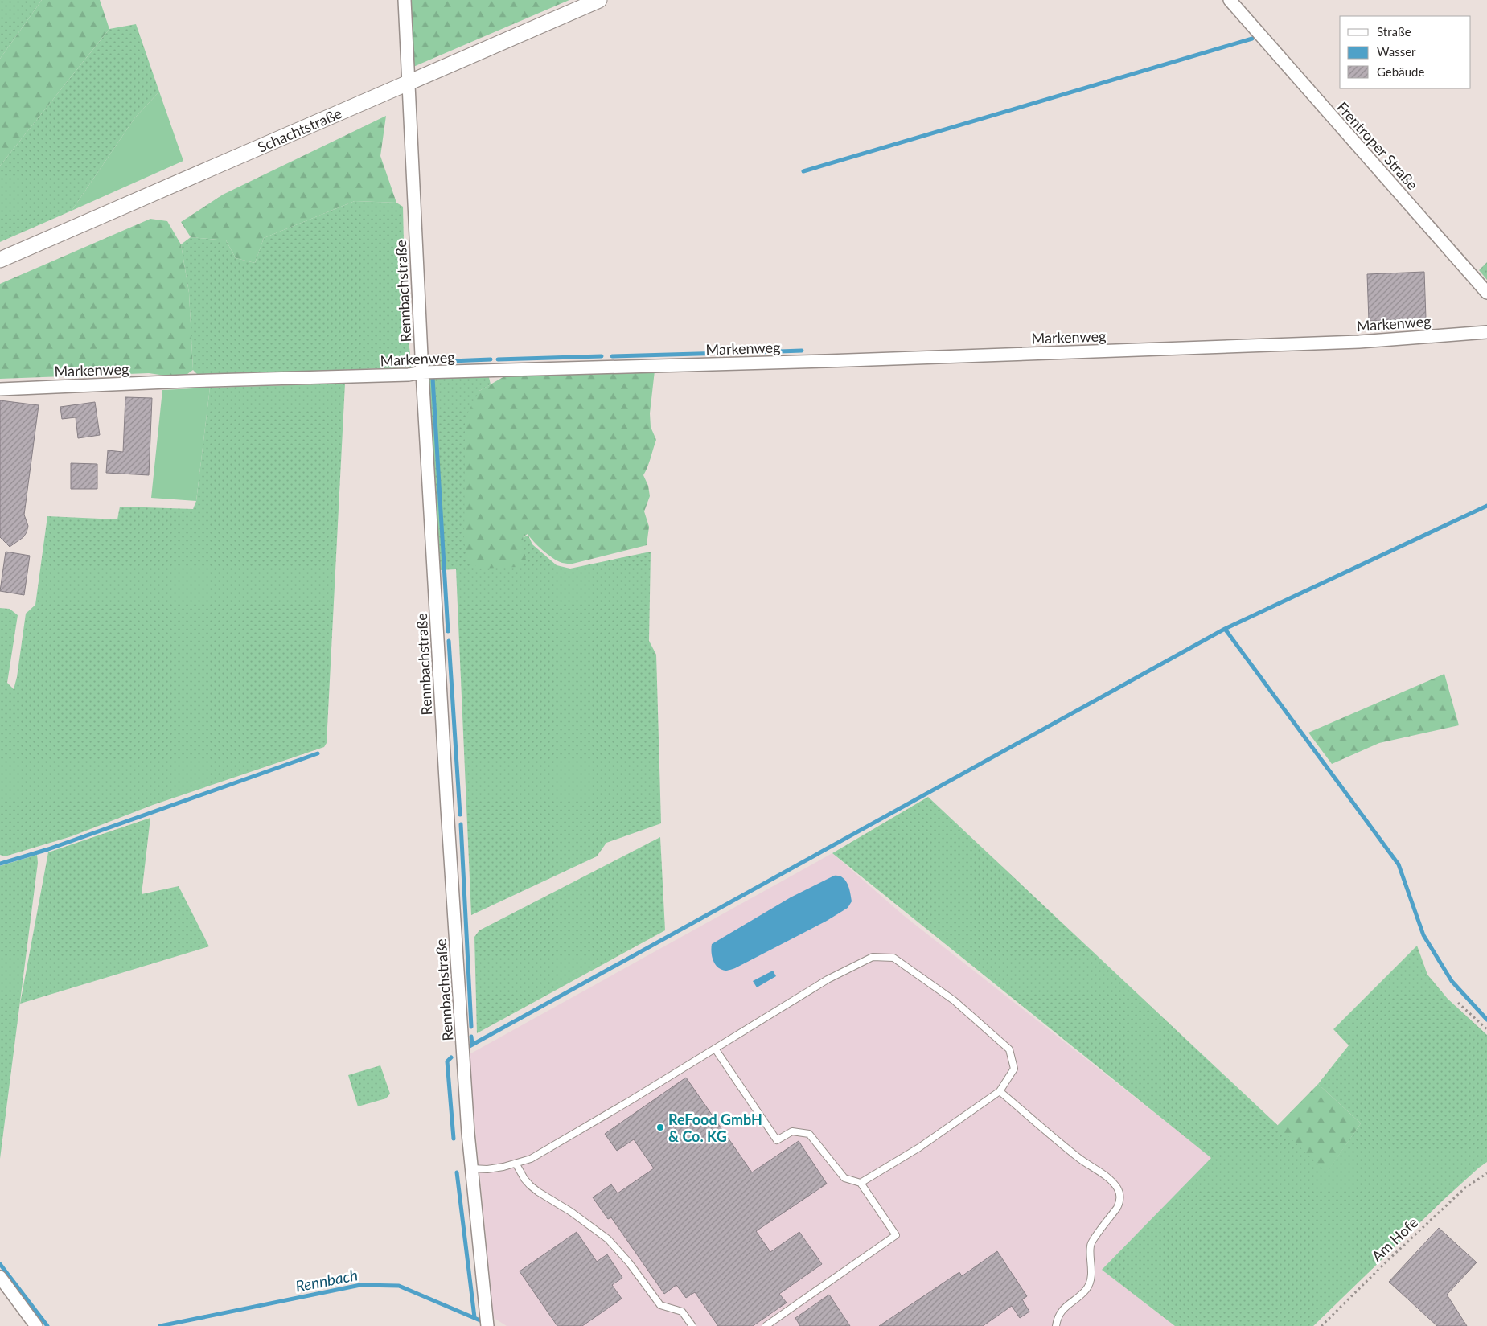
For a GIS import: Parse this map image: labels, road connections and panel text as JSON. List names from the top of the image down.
{
  "streets": {
    "street": [
      "Schachtstraße",
      "Frentroper Straße",
      "Rennbachstraße",
      "Markenweg"
    ],
    "path": ["Am Hofe"]
  },
  "crossings": [
    ["Schachtstraße", "Rennbachstraße"],
    ["Rennbachstraße", "Markenweg"]
  ],
  "water": ["Rennbach"],
  "places": ["ReFood GmbH & Co. KG"],
  "legend": ["Straße", "Wasser", "Gebäude"]
}
